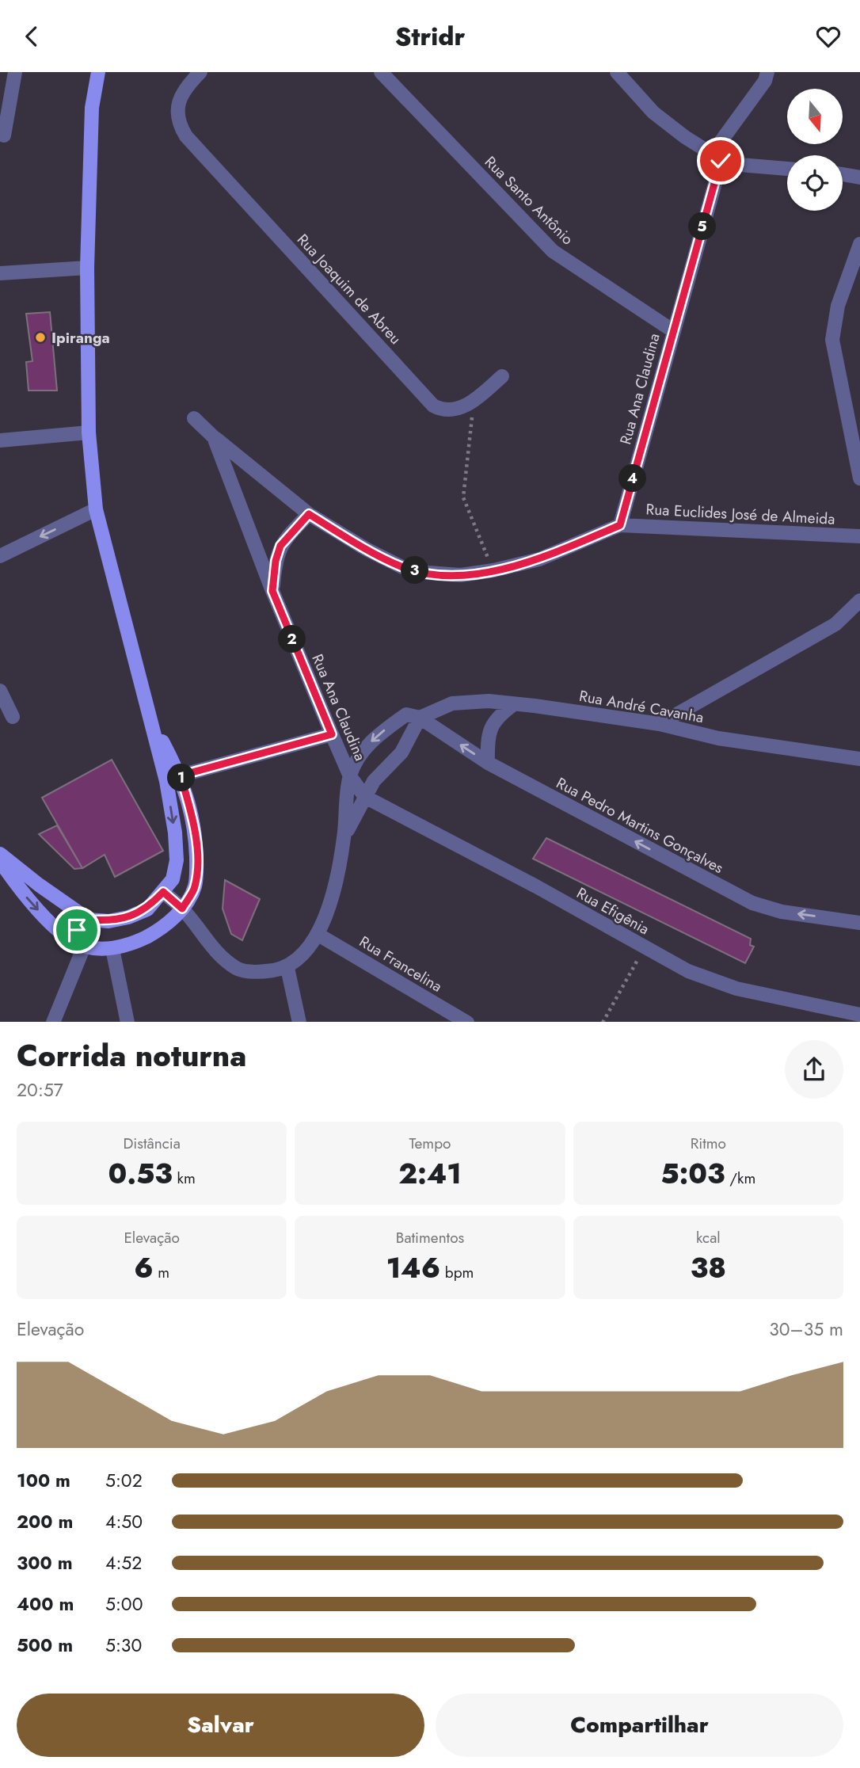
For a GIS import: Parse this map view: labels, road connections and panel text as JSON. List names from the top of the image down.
{
  "streets": {
    "street": [
      "Rua Santo Antônio",
      "Rua Joaquim de Abreu",
      "Rua Ana Claudina",
      "Rua Euclides José de Almeida",
      "Rua André Cavanha",
      "Rua Pedro Martins Gonçalves",
      "Rua Efigênia",
      "Rua Francelina"
    ]
  },
  "crossings": [
    ["Rua Santo Antônio", "Rua Ana Claudina"],
    ["Rua Ana Claudina", "Rua Euclides José de Almeida"],
    ["Rua Ana Claudina", "Rua André Cavanha"],
    ["Rua Ana Claudina", "Rua Efigênia"],
    ["Rua André Cavanha", "Rua Pedro Martins Gonçalves"],
    ["Rua André Cavanha", "Rua Efigênia"],
    ["Rua André Cavanha", "Rua Francelina"]
  ],
  "one_way": ["Rua Pedro Martins Gonçalves"],
  "places": ["Ipiranga"],
  "north": "bottom",
  "page": {
    "header": "Stridr",
    "pins": [
      "5",
      "4",
      "3",
      "2",
      "1"
    ],
    "heading": ["Corrida noturna", "20:57"],
    "stats": [
      ["Distância", "0.53 km"],
      ["Tempo", "2:41"],
      ["Ritmo", "5:03 /km"],
      ["Elevação", "6 m"],
      ["Batimentos", "146 bpm"],
      ["kcal", "38"]
    ],
    "chart": ["Elevação", "30–35 m"],
    "list": [
      {
        "name": "100 m",
        "note": "5:02"
      },
      {
        "name": "200 m",
        "note": "4:50"
      },
      {
        "name": "300 m",
        "note": "4:52"
      },
      {
        "name": "400 m",
        "note": "5:00"
      },
      {
        "name": "500 m",
        "note": "5:30"
      }
    ],
    "buttons": ["Salvar", "Compartilhar"]
  }
}
